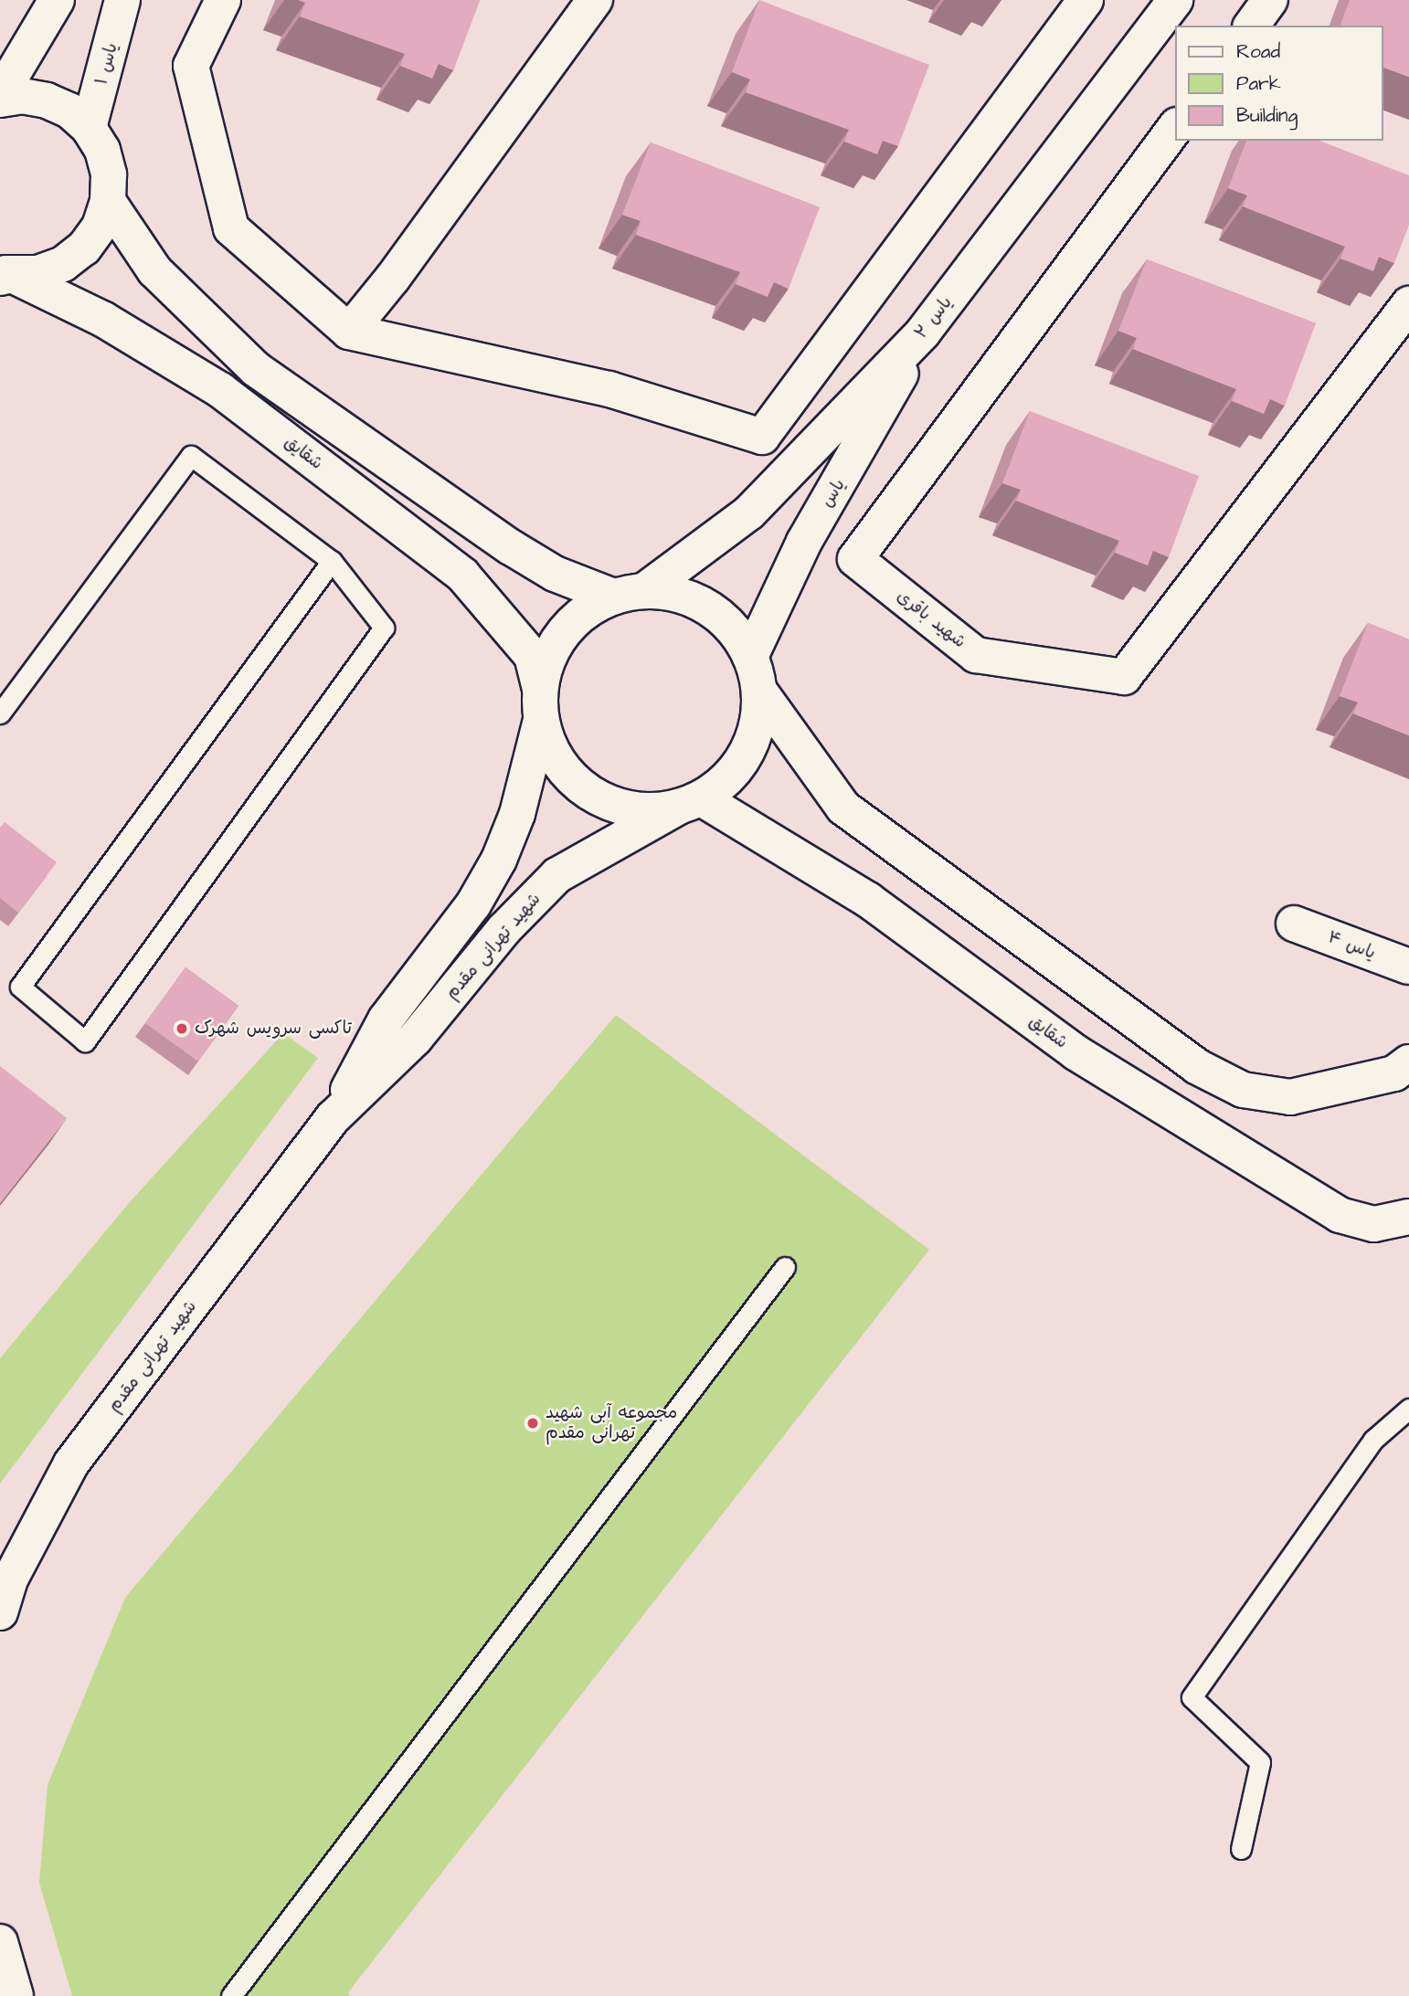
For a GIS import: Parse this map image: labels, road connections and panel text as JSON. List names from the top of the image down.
{
  "streets": {
    "street": [
      "یاس ۱",
      "یاس ۲",
      "شقایق",
      "یاس",
      "شهید باقری",
      "یاس ۴",
      "شهید تهرانی مقدم"
    ]
  },
  "crossings": [
    ["یاس ۲", "شقایق"],
    ["یاس ۲", "یاس"],
    ["یاس ۲", "شهید تهرانی مقدم"],
    ["شقایق", "یاس"],
    ["شقایق", "شهید تهرانی مقدم"],
    ["یاس", "شهید تهرانی مقدم"]
  ],
  "places": ["تاکسی سرویس شهرک", "مجموعه آبی شهید تهرانی مقدم"],
  "legend": ["Road", "Park", "Building"]
}
